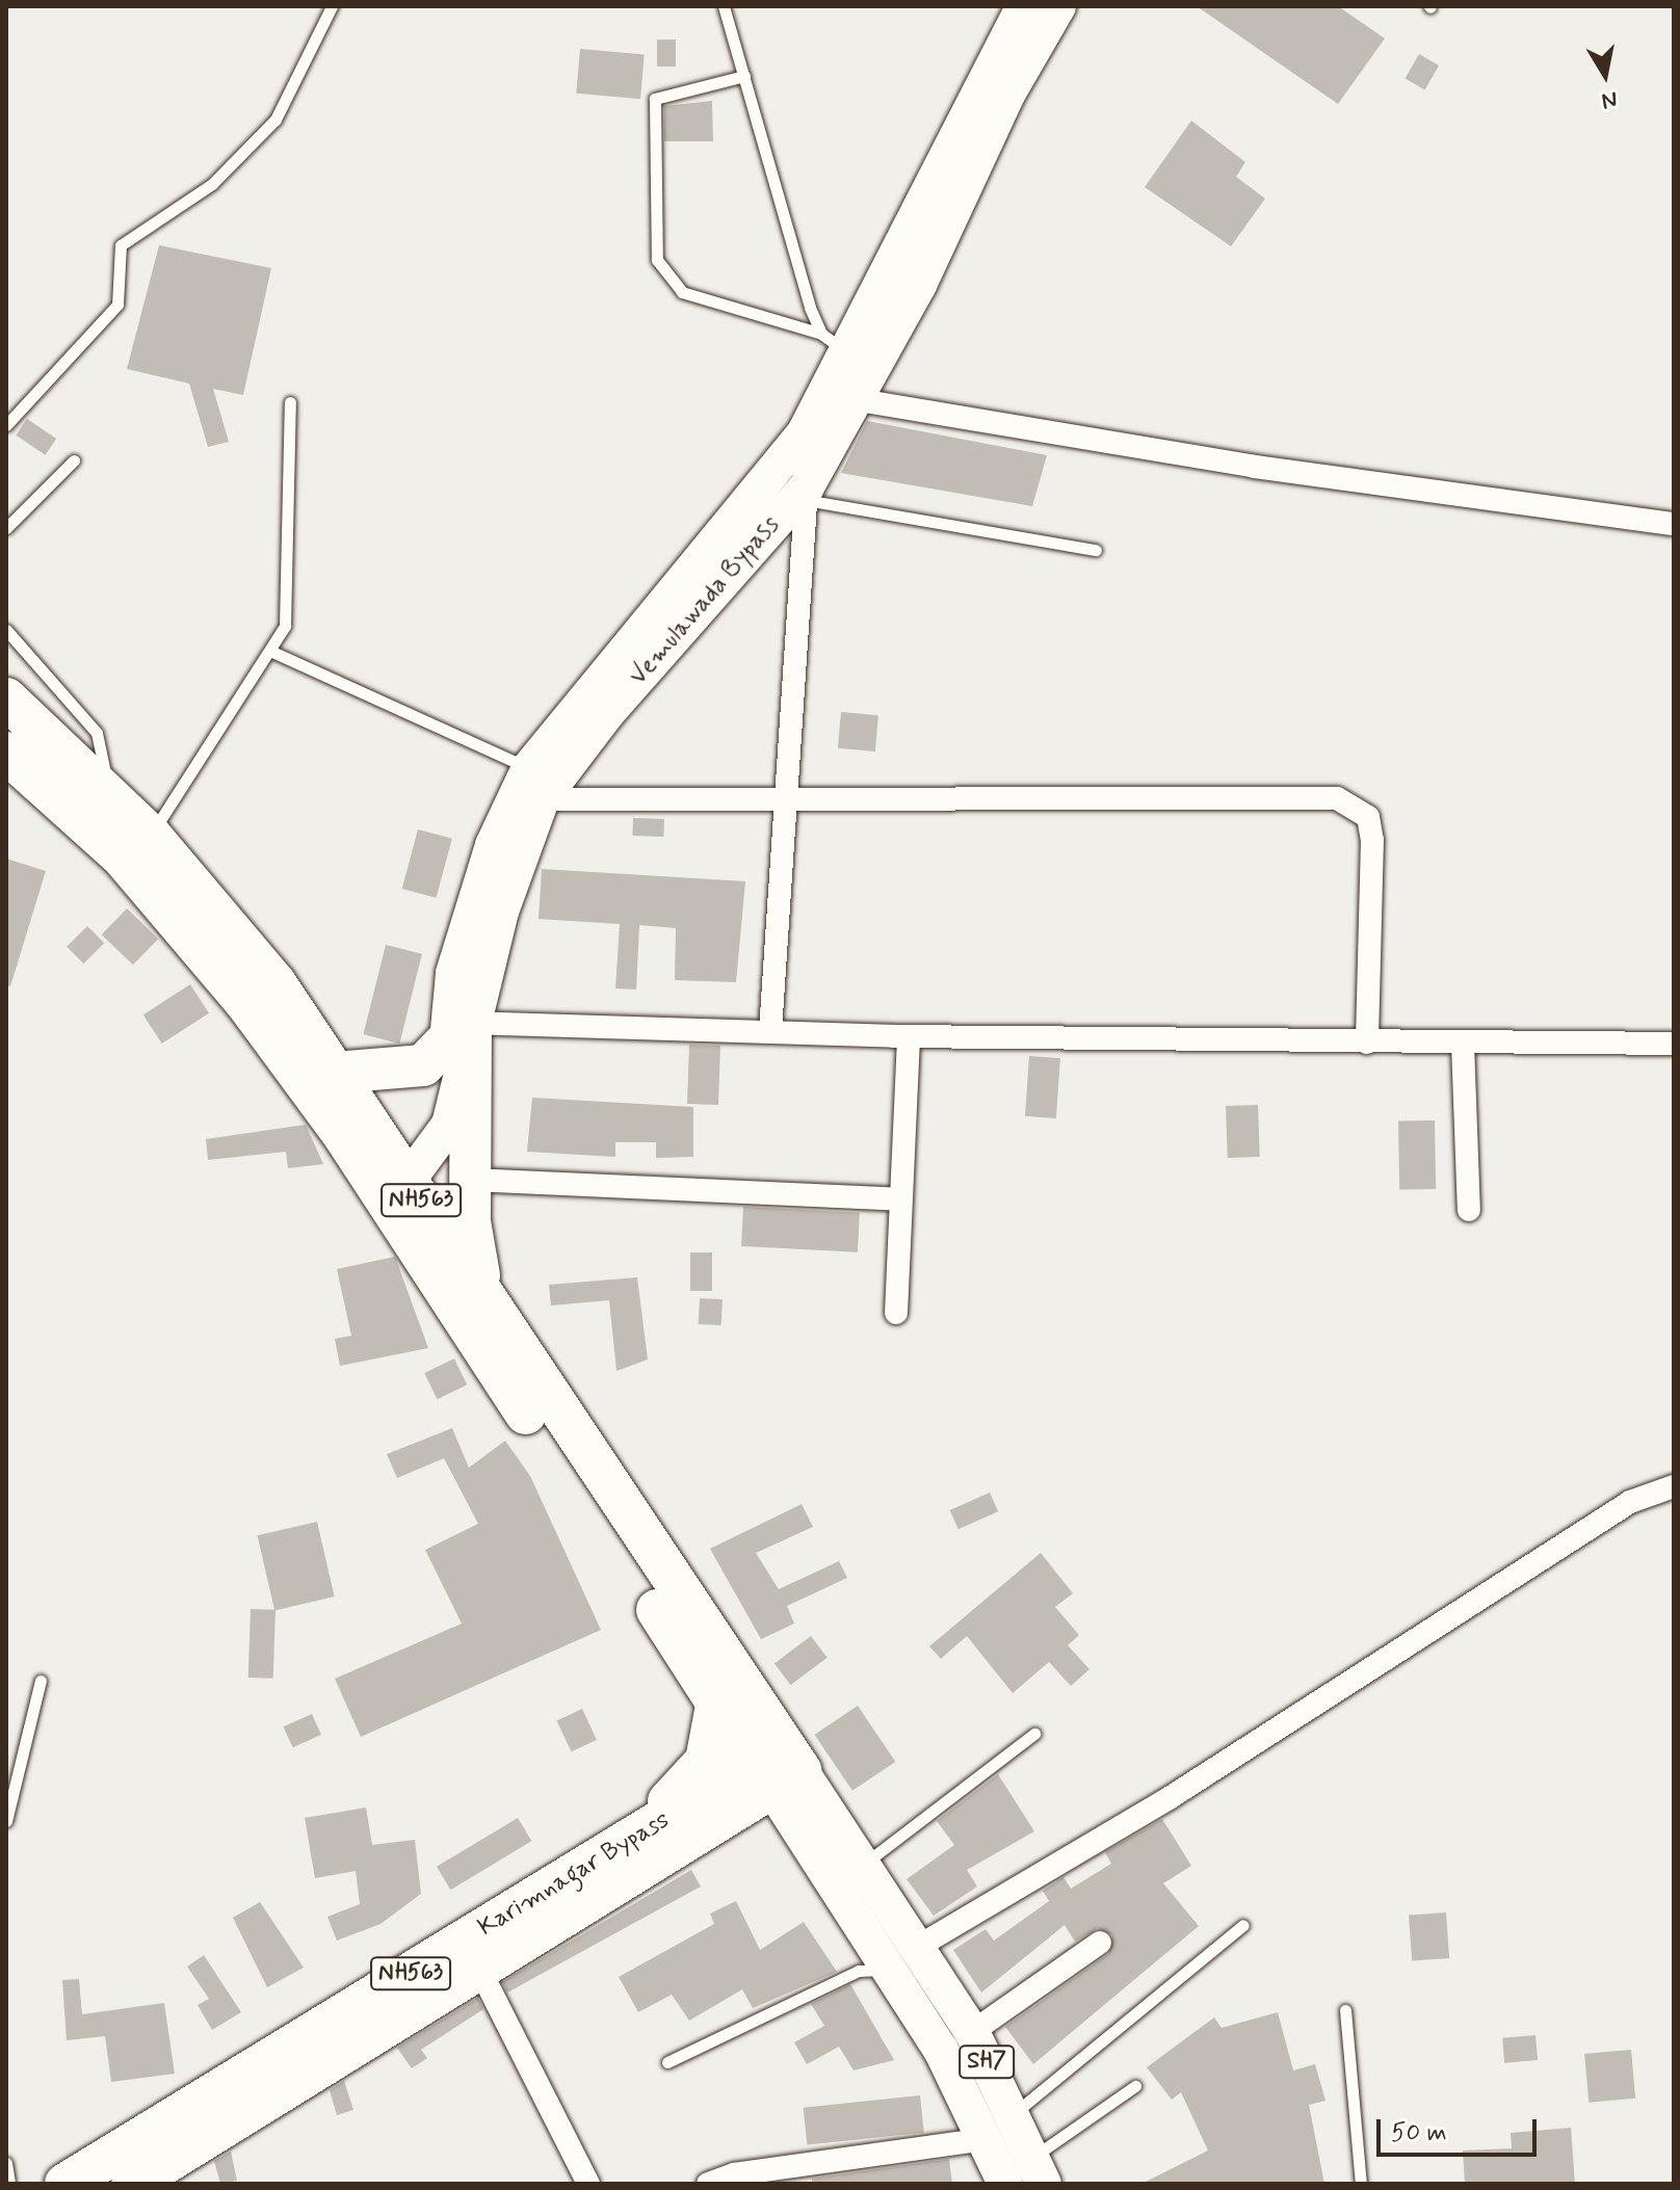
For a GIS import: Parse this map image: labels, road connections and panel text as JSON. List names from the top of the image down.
{
  "streets": {
    "highway": ["NH563", "Karimnagar Bypass"],
    "main road": ["Vemulawada Bypass", "SH7"]
  },
  "crossings": [
    ["Vemulawada Bypass", "NH563"],
    ["NH563", "Karimnagar Bypass"],
    ["NH563", "SH7"],
    ["Karimnagar Bypass", "SH7"]
  ],
  "scale_bar": "50 m",
  "north": "bottom"
}
